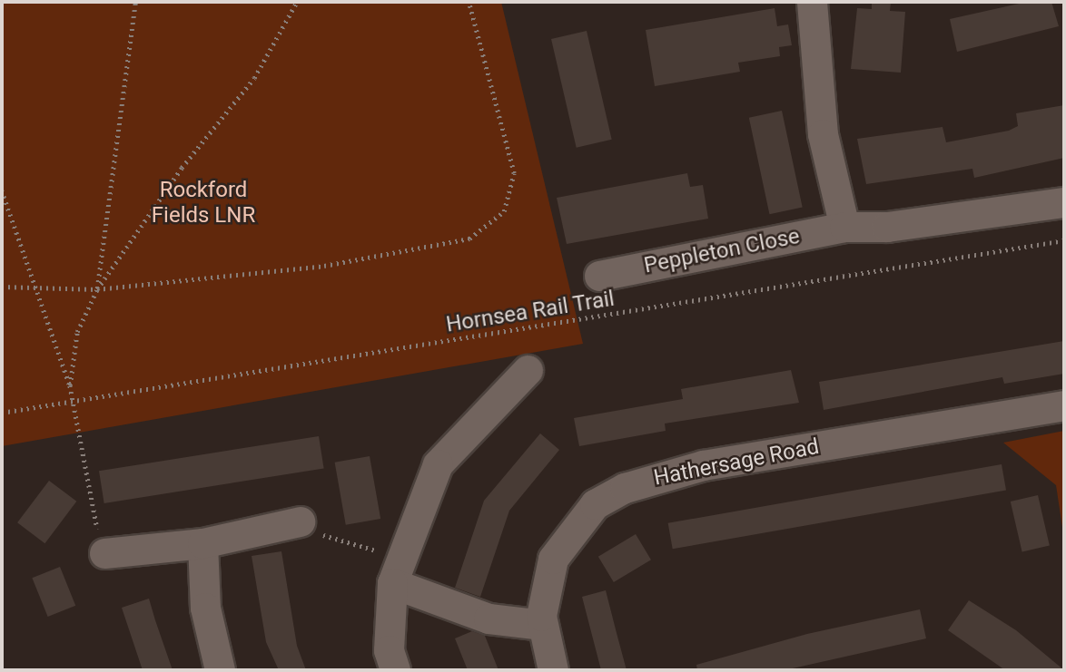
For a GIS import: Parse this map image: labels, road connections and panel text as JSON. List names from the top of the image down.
{
  "streets": {
    "street": ["Peppleton Close", "Hathersage Road"],
    "path": ["Hornsea Rail Trail"]
  },
  "parks": ["Rockford Fields LNR"]
}
